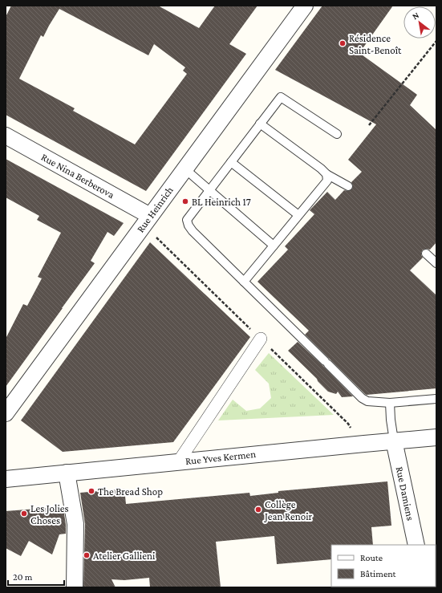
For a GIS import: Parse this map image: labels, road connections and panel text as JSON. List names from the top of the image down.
{
  "streets": {
    "street": [
      "Rue Nina Berberova",
      "Rue Heinrich",
      "Rue Yves Kermen",
      "Rue Damiens"
    ]
  },
  "crossings": [
    ["Rue Nina Berberova", "Rue Heinrich"],
    ["Rue Yves Kermen", "Rue Damiens"]
  ],
  "places": [
    "Résidence Saint-Benoît",
    "BL Heinrich 17",
    "The Bread Shop",
    "Collège Jean Renoir",
    "Les Jolies Choses",
    "Atelier Gallieni"
  ],
  "legend": ["Route", "Bâtiment"],
  "scale_bar": "20 m",
  "north": "top left"
}
